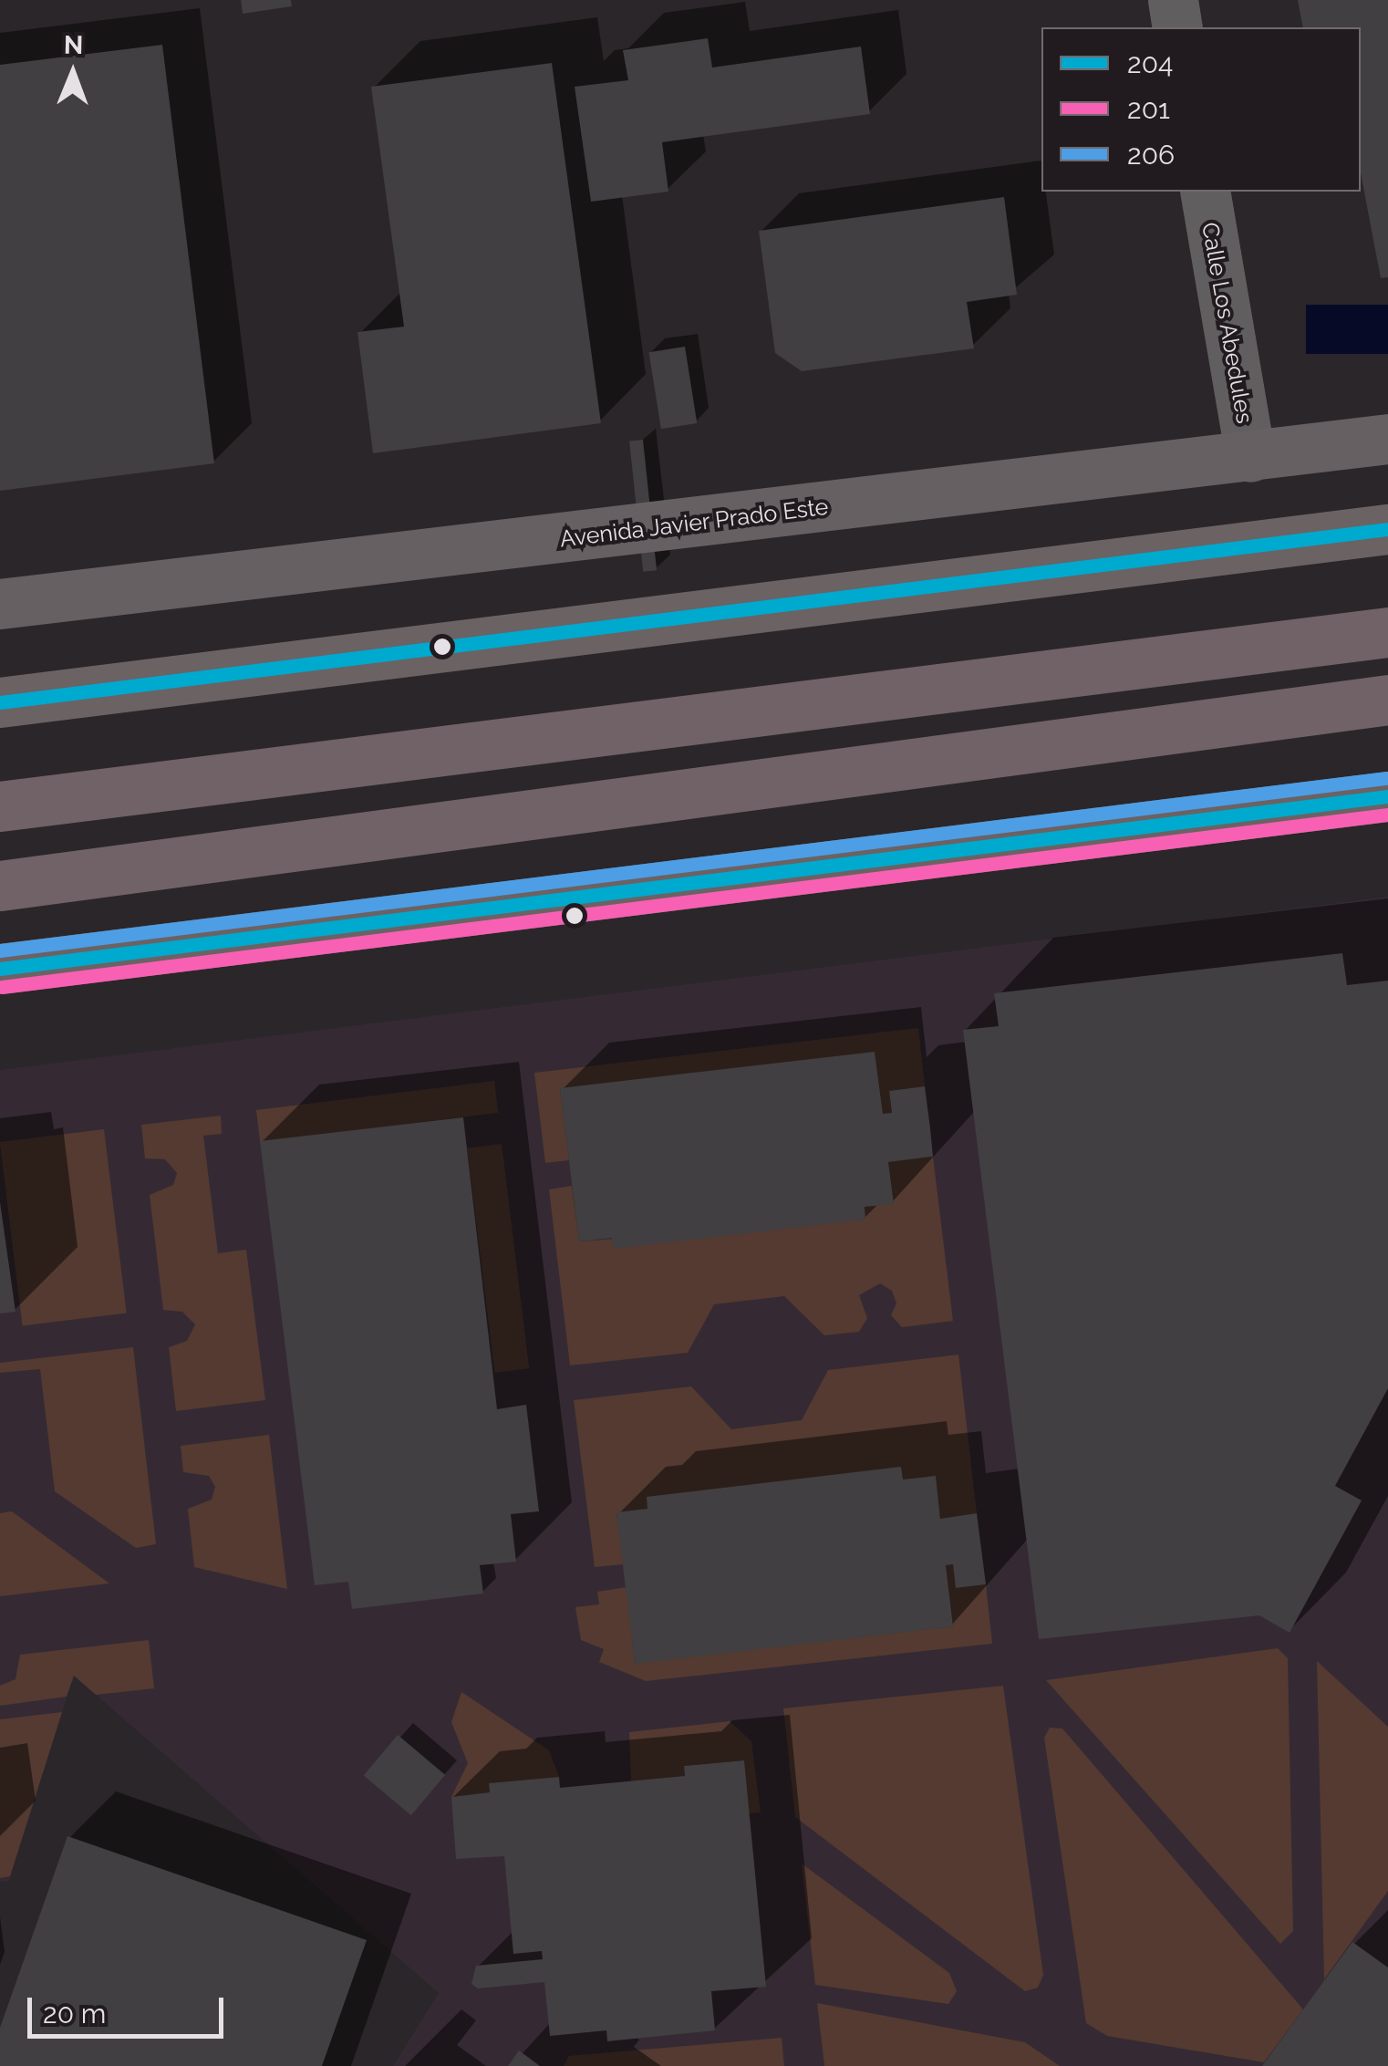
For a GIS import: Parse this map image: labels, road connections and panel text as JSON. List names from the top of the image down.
{
  "streets": {
    "main road": ["Avenida Javier Prado Este"],
    "street": ["Calle Los Abedules"]
  },
  "crossings": [
    ["Calle Los Abedules", "Avenida Javier Prado Este"]
  ],
  "lines": ["transit line 204", "transit line 206", "transit line 201"],
  "legend": ["204", "201", "206"],
  "scale_bar": "20 m",
  "north": "top"
}
